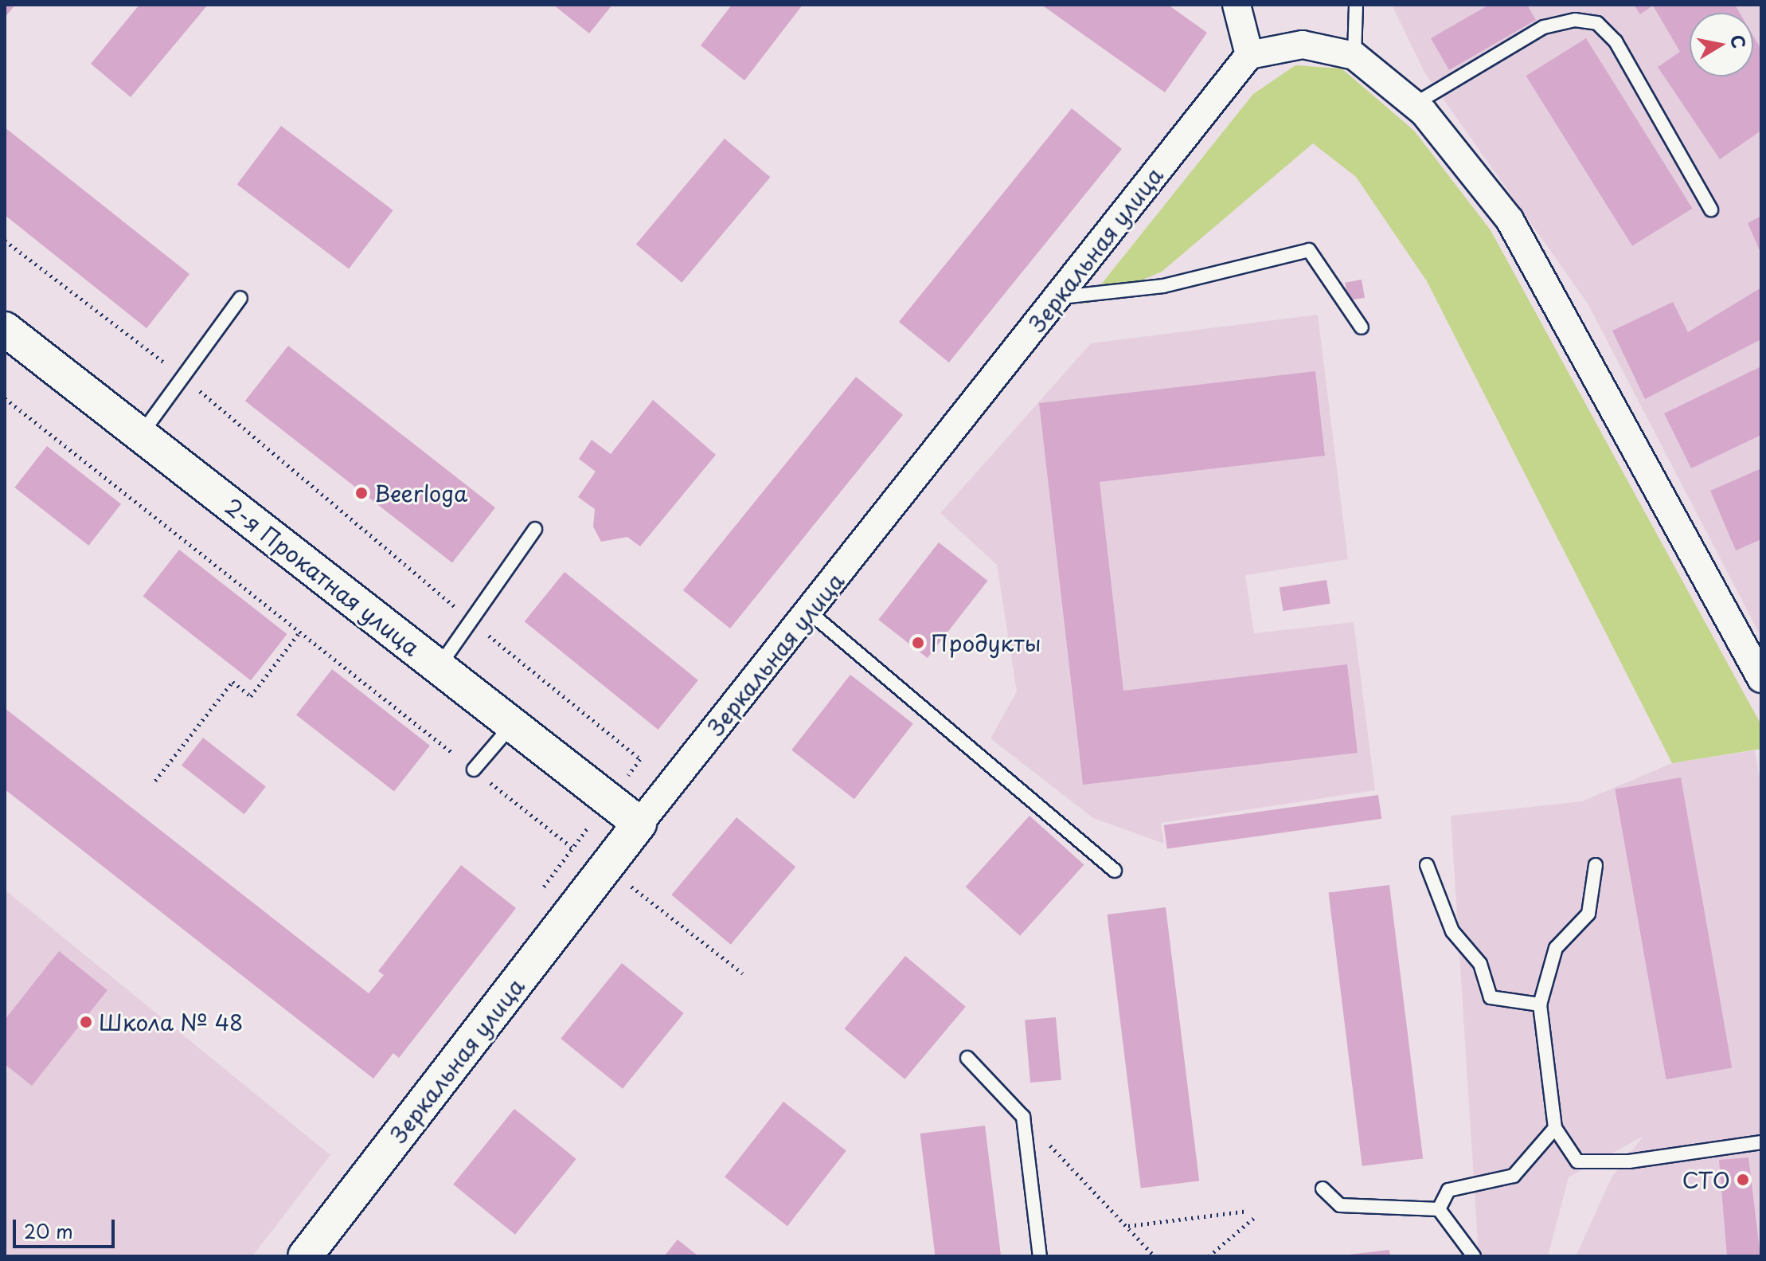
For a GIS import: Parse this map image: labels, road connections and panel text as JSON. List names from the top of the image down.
{
  "streets": {
    "street": ["Зеркальная улица", "2-я Прокатная улица"]
  },
  "crossings": [
    ["Зеркальная улица", "2-я Прокатная улица"]
  ],
  "places": [
    "Beerloga",
    "Продукты",
    "Школа № 48",
    "СТО"
  ],
  "scale_bar": "20 m",
  "north": "right"
}
